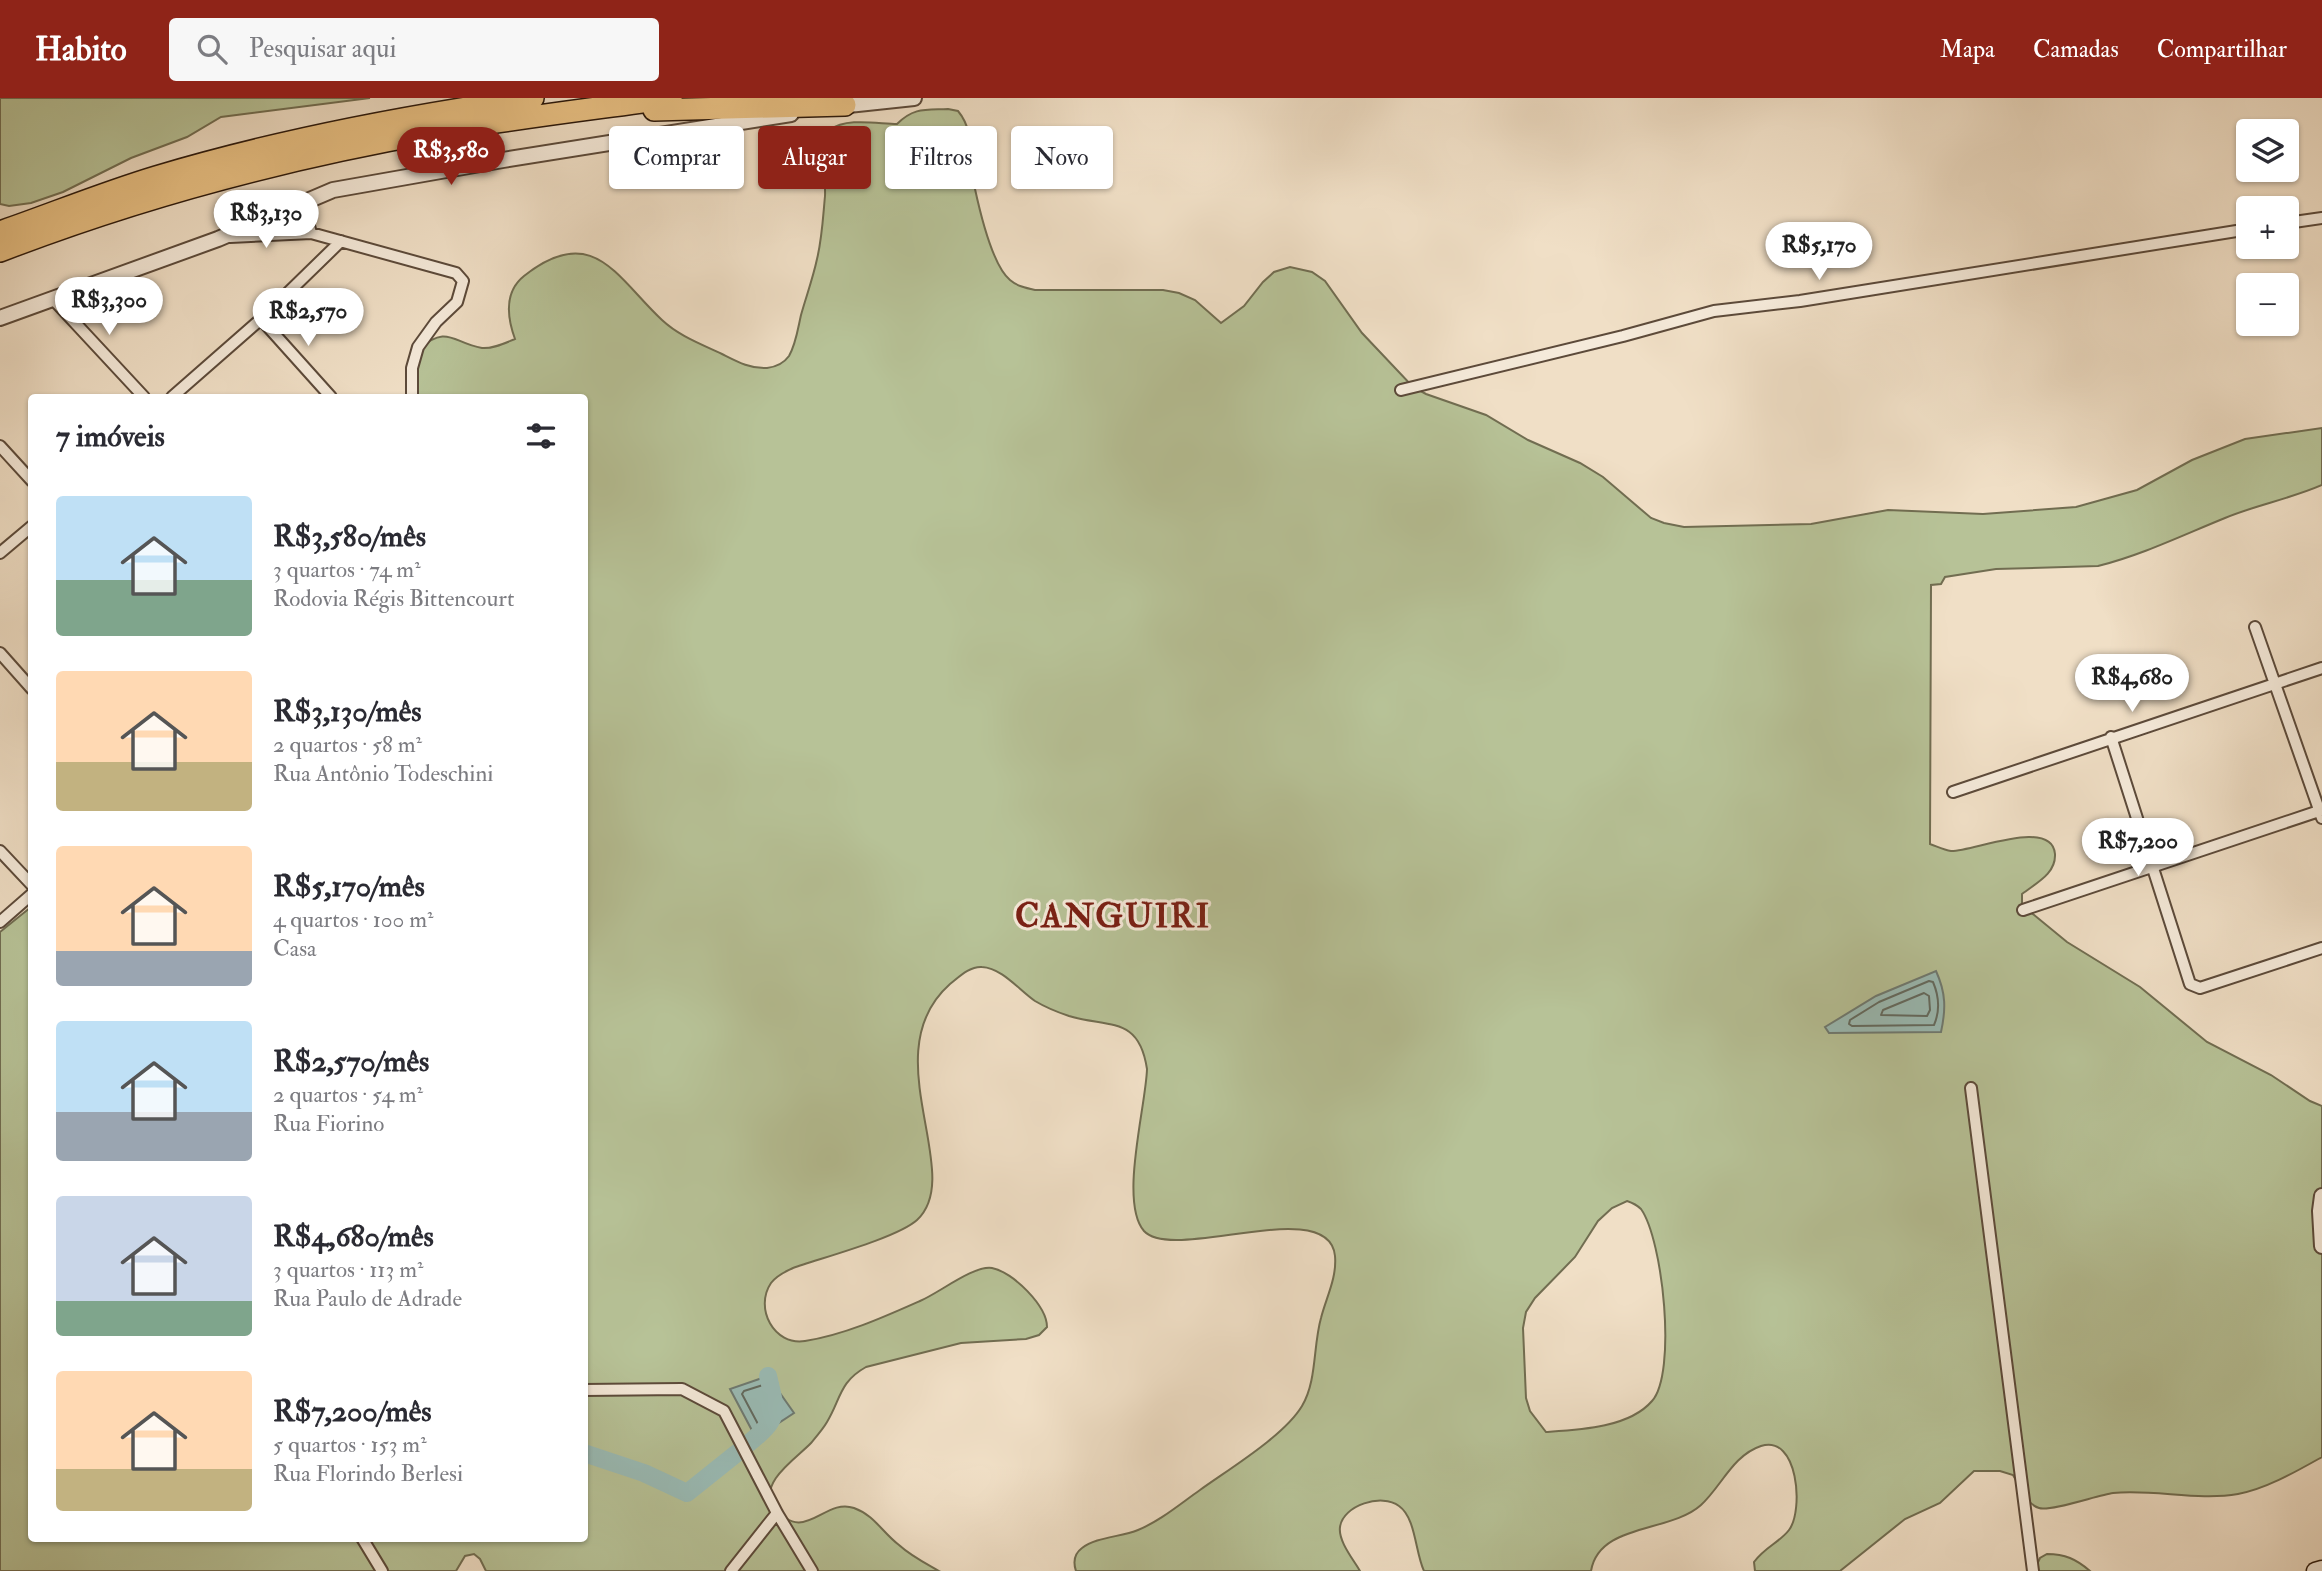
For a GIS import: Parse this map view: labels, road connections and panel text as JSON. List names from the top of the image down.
{
  "districts": ["CANGUIRI"],
  "page": {
    "header": "Habito",
    "search": "Pesquisar aqui",
    "nav": ["Mapa", "Camadas", "Compartilhar"],
    "map_buttons": ["+", "−"],
    "chip": [
      "Comprar",
      "Alugar",
      "Filtros",
      "Novo"
    ],
    "price": [
      "R$3,580",
      "R$3,130",
      "R$5,170",
      "R$3,300",
      "R$2,570",
      "R$4,680",
      "R$7,200"
    ],
    "heading": "7 imóveis",
    "list": [
      {
        "name": "R$3,580/mês",
        "note": "3 quartos · 74 m² · Rodovia Régis Bittencourt"
      },
      {
        "name": "R$3,130/mês",
        "note": "2 quartos · 58 m² · Rua Antônio Todeschini"
      },
      {
        "name": "R$5,170/mês",
        "note": "4 quartos · 100 m² · Casa"
      },
      {
        "name": "R$2,570/mês",
        "note": "2 quartos · 54 m² · Rua Fiorino"
      },
      {
        "name": "R$4,680/mês",
        "note": "3 quartos · 113 m² · Rua Paulo de Adrade"
      },
      {
        "name": "R$7,200/mês",
        "note": "5 quartos · 153 m² · Rua Florindo Berlesi"
      }
    ]
  }
}
